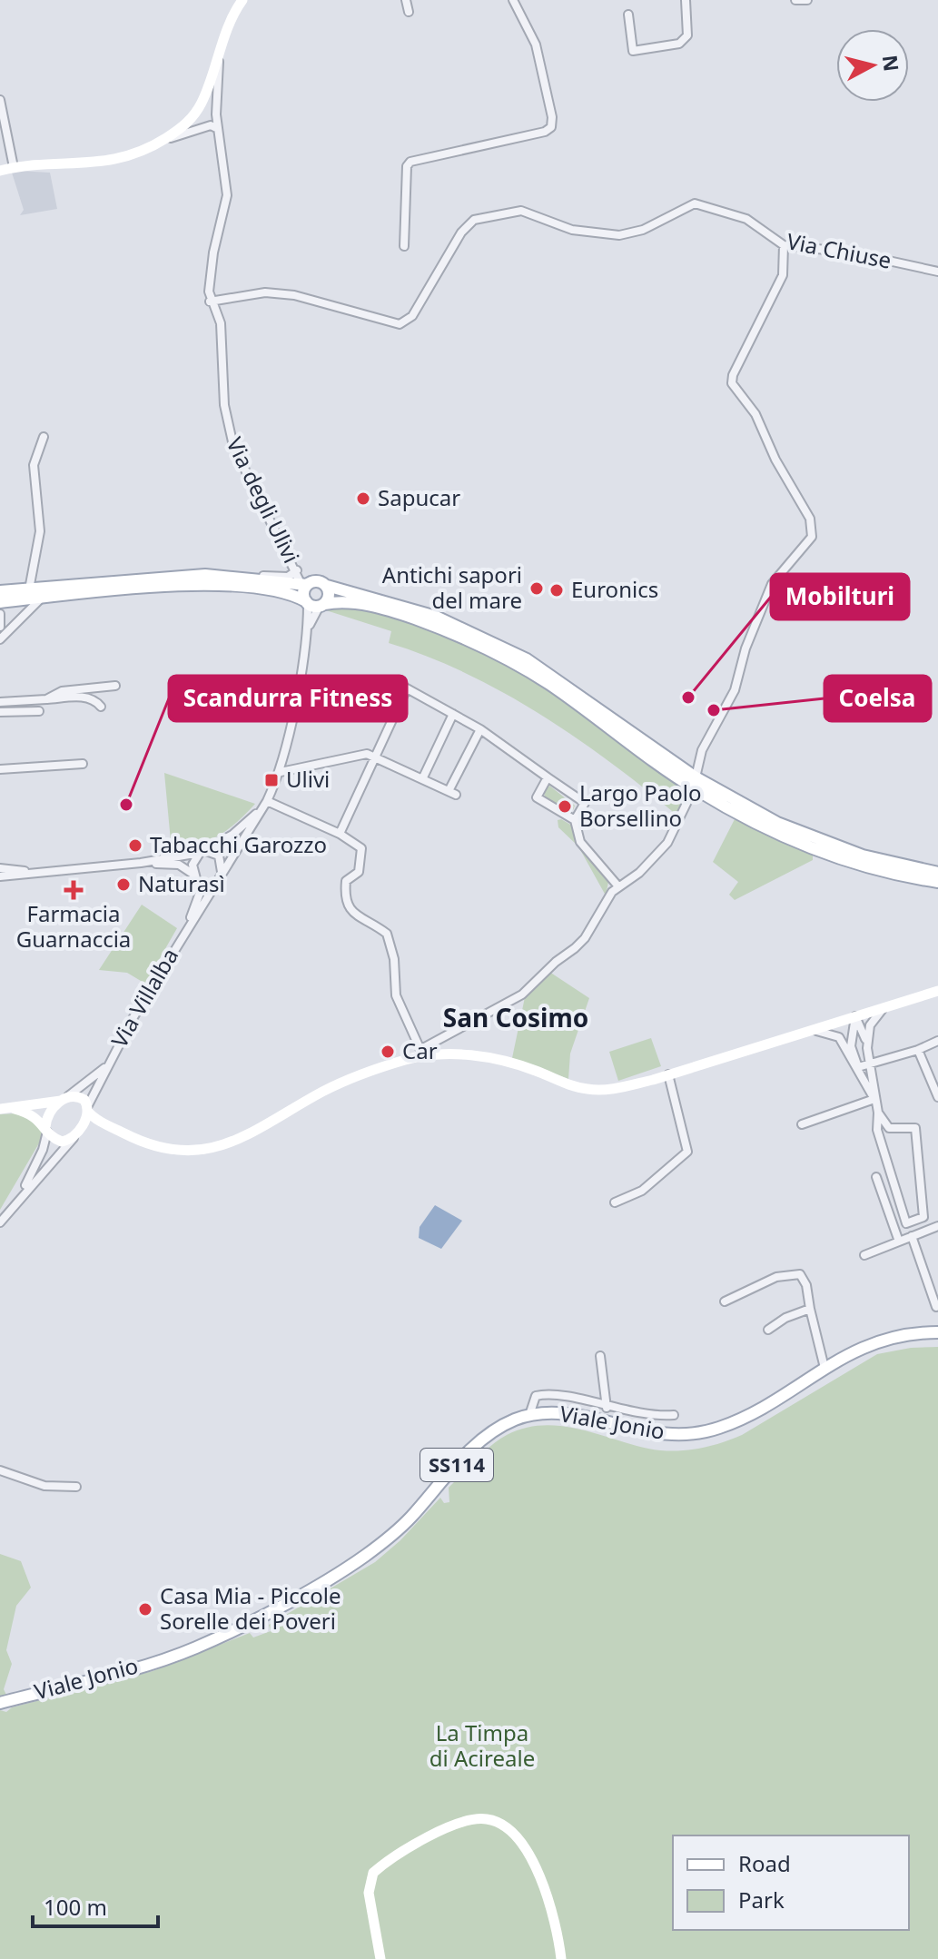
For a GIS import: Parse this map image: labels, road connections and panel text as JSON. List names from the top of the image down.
{
  "streets": {
    "main road": ["Viale Jonio", "SS114"],
    "street": ["Via Chiuse", "Via degli Ulivi", "Via Villalba"]
  },
  "crossings": [
    ["Via Chiuse", "Via degli Ulivi"]
  ],
  "districts": ["San Cosimo"],
  "parks": ["La Timpa di Acireale"],
  "places": {
    "other": [
      "Sapucar",
      "Antichi sapori del mare",
      "Euronics",
      "Mobilturi",
      "Coelsa",
      "Scandurra Fitness",
      "Largo Paolo Borsellino",
      "Tabacchi Garozzo",
      "Naturasì",
      "Car",
      "Casa Mia - Piccole Sorelle dei Poveri"
    ],
    "transit": ["Ulivi"],
    "health": ["Farmacia Guarnaccia"]
  },
  "legend": ["Road", "Park"],
  "scale_bar": "100 m",
  "north": "right"
}
